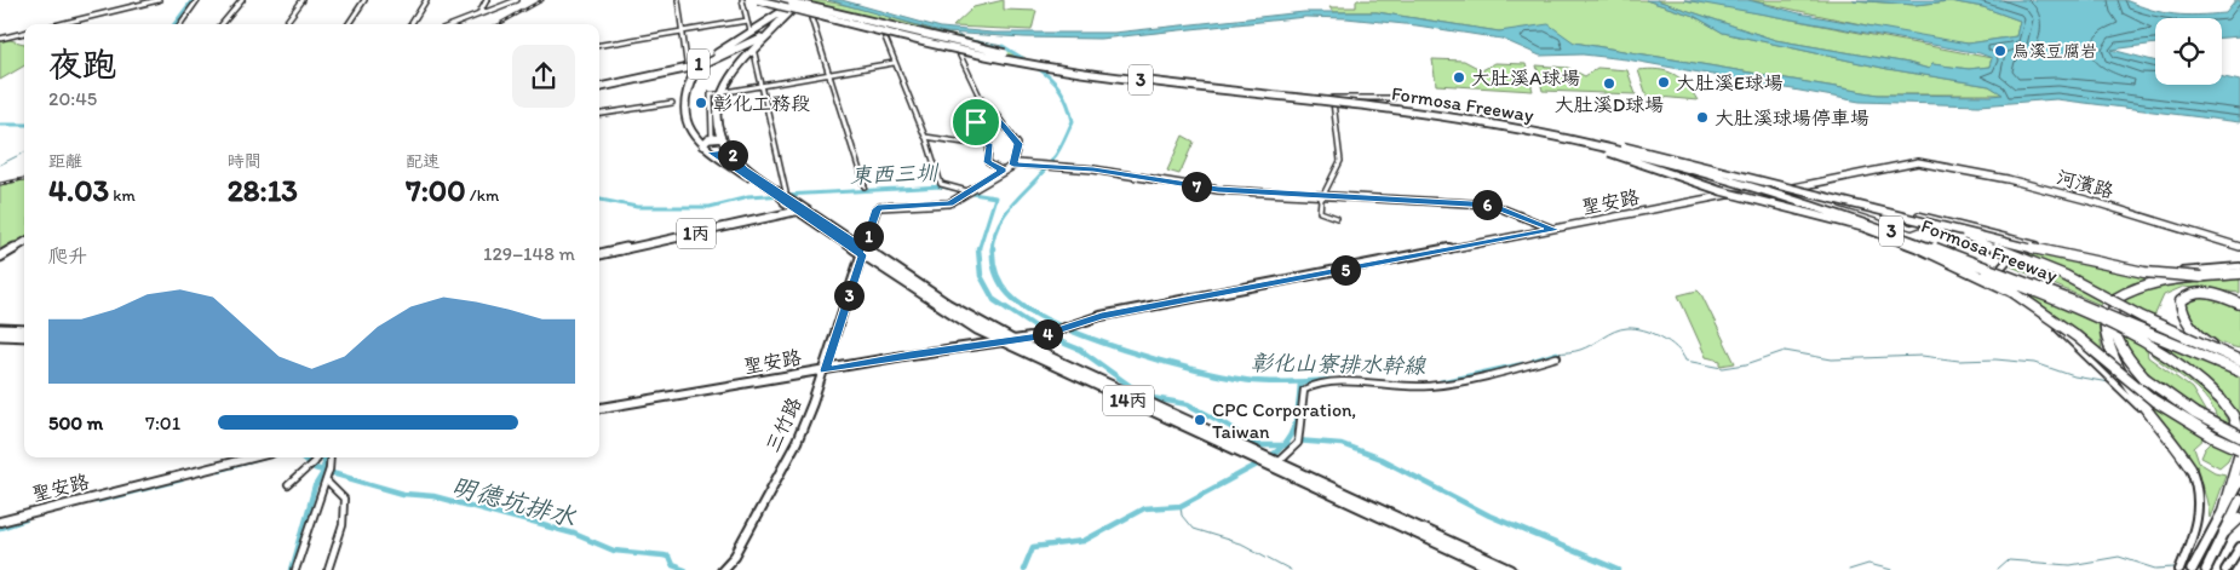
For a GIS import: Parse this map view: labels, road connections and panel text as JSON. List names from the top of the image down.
{
  "streets": {
    "highway": ["3", "Formosa Freeway"],
    "main road": ["1", "1丙", "14丙"],
    "street": ["河濱路", "聖安路", "三竹路"]
  },
  "crossings": [
    ["1", "Formosa Freeway"],
    ["河濱路", "聖安路"],
    ["聖安路", "14丙"],
    ["聖安路", "三竹路"],
    ["1丙", "14丙"],
    ["14丙", "三竹路"]
  ],
  "water": ["東西三圳", "彰化山寮排水幹線", "明德坑排水"],
  "places": [
    "烏溪豆腐岩",
    "大肚溪A球場",
    "大肚溪E球場",
    "大肚溪D球場",
    "彰化工務段",
    "大肚溪球場停車場",
    "CPC Corporation, Taiwan"
  ],
  "page": {
    "heading": ["夜跑", "20:45"],
    "stats": [
      ["距離", "4.03 km"],
      ["時間", "28:13"],
      ["配速", "7:00 /km"]
    ],
    "pins": [
      "2",
      "7",
      "6",
      "1",
      "5",
      "3",
      "4"
    ],
    "chart": ["爬升", "129–148 m"],
    "list": [
      {
        "name": "500 m",
        "note": "7:01"
      }
    ]
  }
}
